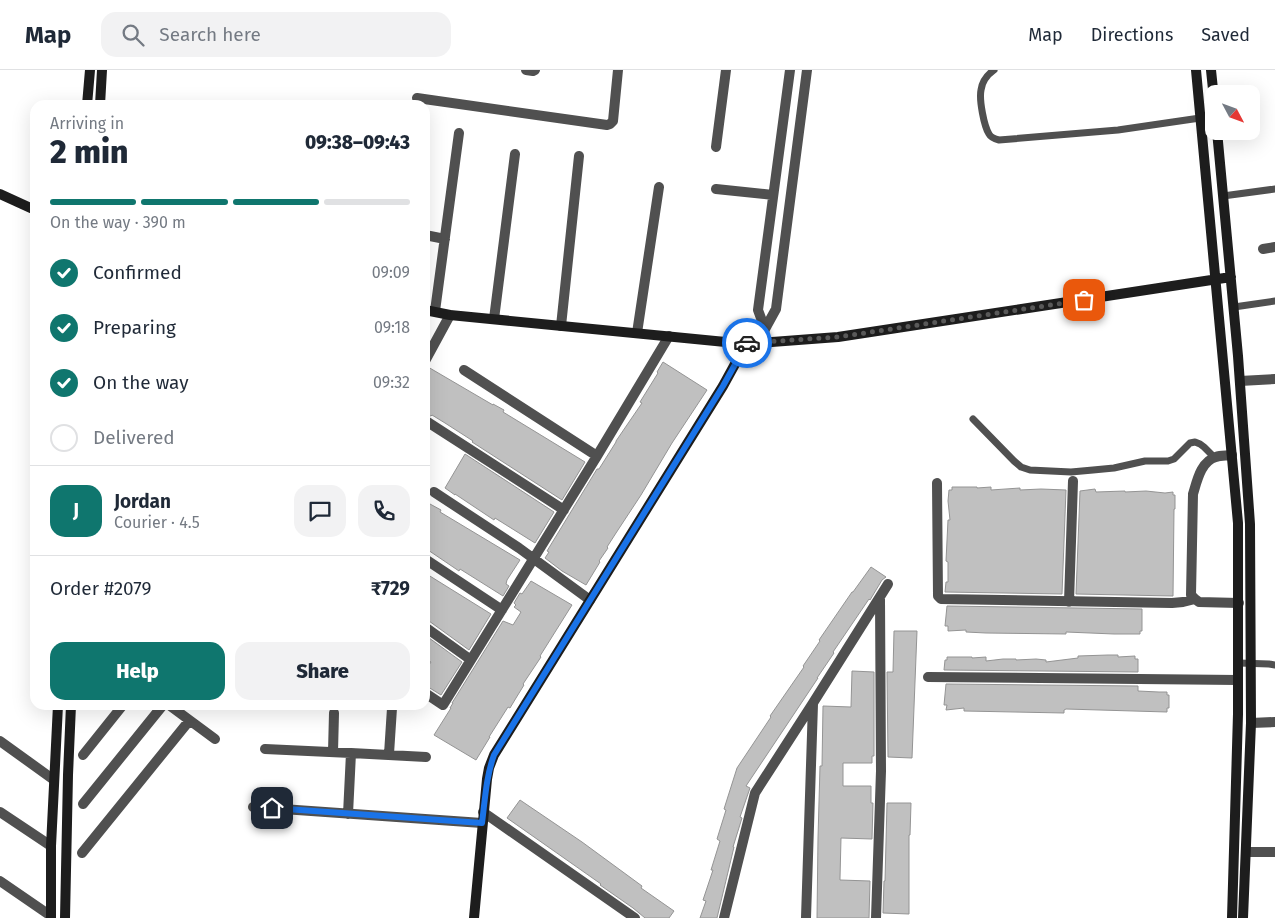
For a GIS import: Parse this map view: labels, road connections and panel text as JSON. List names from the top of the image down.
{
  "north": "bottom right",
  "page": {
    "header": "Map",
    "search": "Search here",
    "nav": ["Map", "Directions", "Saved"],
    "heading": ["2 min", "Arriving in", "09:38–09:43"],
    "panel": [
      "Jordan",
      "Courier · 4.5",
      "Order #2079",
      "₹729"
    ],
    "bar": "On the way · 390 m",
    "list": [
      ["Confirmed", "09:09"],
      ["Preparing", "09:18"],
      ["On the way", "09:32"],
      "Delivered"
    ],
    "round": "J",
    "buttons": ["Help", "Share"]
  }
}
